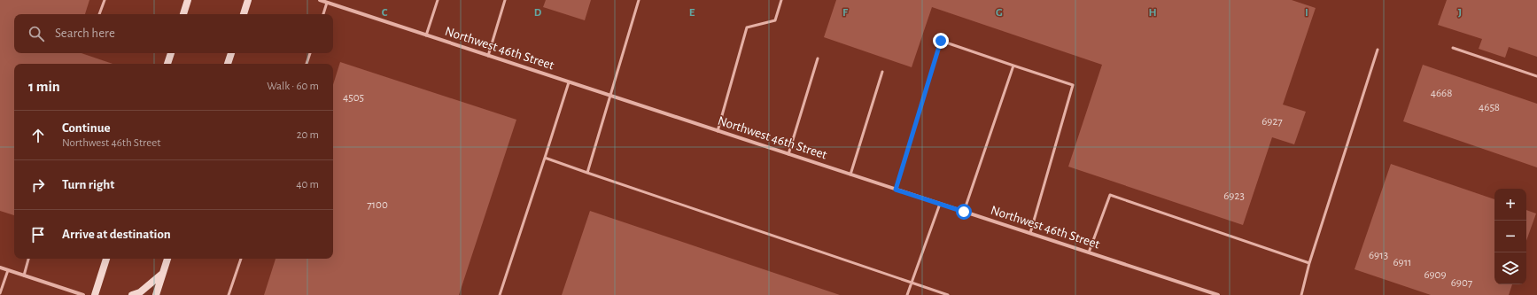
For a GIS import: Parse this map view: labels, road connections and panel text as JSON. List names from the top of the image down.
{
  "streets": {
    "street": ["Northwest 46th Street"]
  },
  "house_numbers": [
    "4668",
    "4505",
    "4658",
    "6927",
    "6923",
    "7100",
    "6913",
    "6911",
    "6909",
    "6907"
  ],
  "page": {
    "search": "Search here",
    "heading": ["1 min", "Walk · 60 m"],
    "list": [
      ["Continue", "Northwest 46th Street", "20 m"],
      ["Turn right", "40 m"],
      "Arrive at destination"
    ],
    "map_buttons": ["+", "−"]
  },
  "grid": {
    "columns": [
      "C",
      "D",
      "E",
      "F",
      "G",
      "H",
      "I",
      "J"
    ]
  }
}
